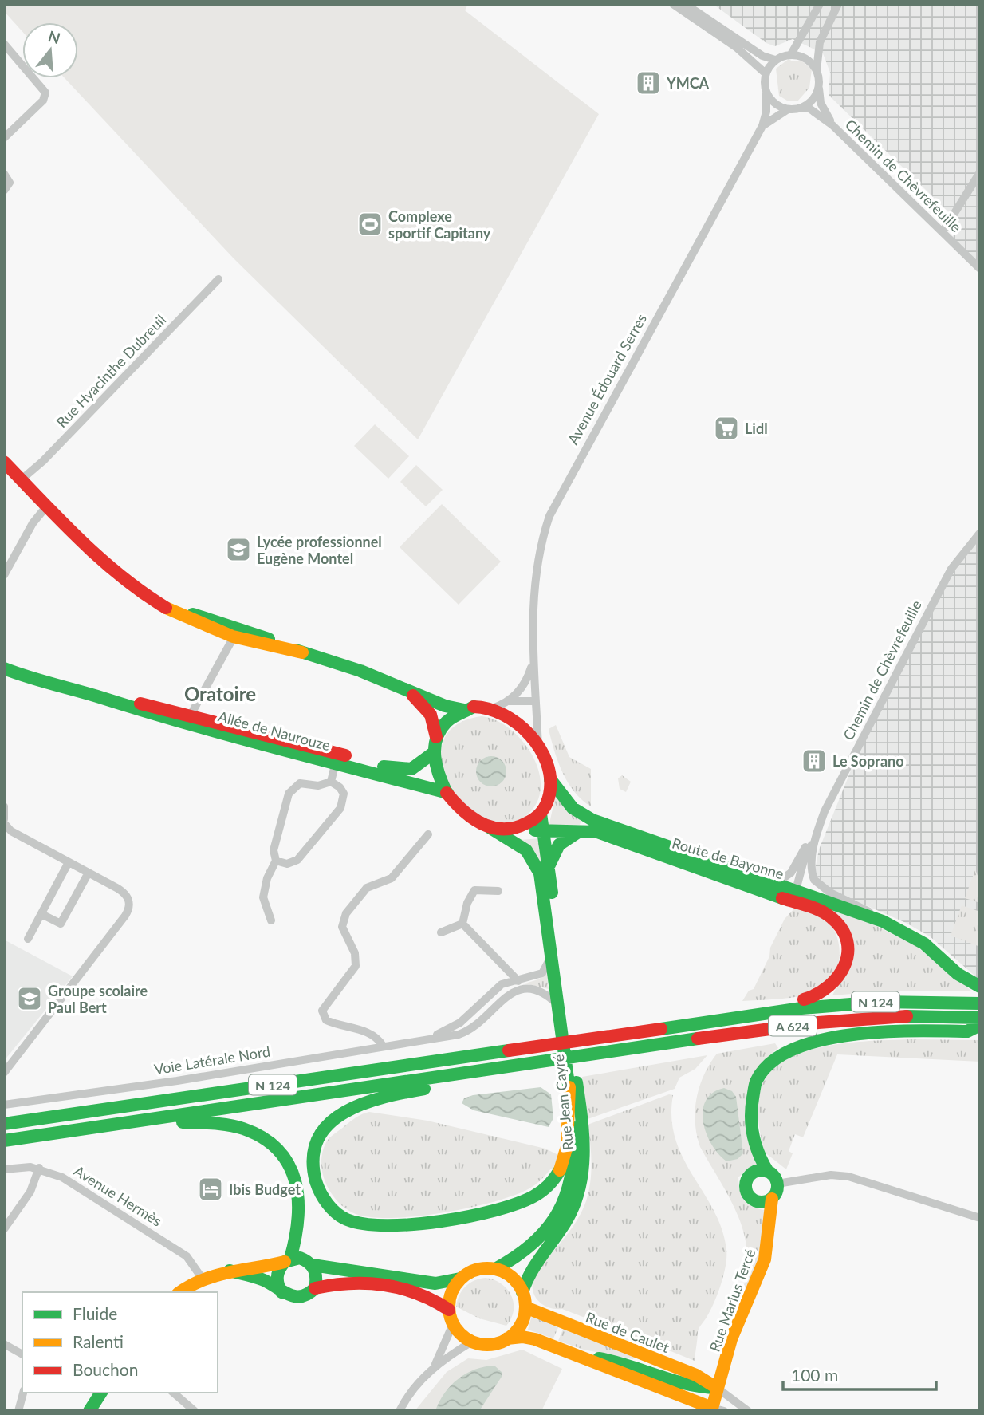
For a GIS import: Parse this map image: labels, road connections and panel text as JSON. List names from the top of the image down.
{
  "streets": {
    "main road": [
      "Allée de Naurouze",
      "Route de Bayonne",
      "N 124",
      "A 624",
      "Rue Jean Cayré",
      "Rue Marius Tercé",
      "Rue de Caulet"
    ],
    "street": [
      "Chemin de Chèvrefeuille",
      "Rue Hyacinthe Dubreuil",
      "Avenue Édouard Serres",
      "Voie Latérale Nord",
      "Avenue Hermès"
    ]
  },
  "crossings": [
    ["Chemin de Chèvrefeuille", "Avenue Édouard Serres"],
    ["Chemin de Chèvrefeuille", "Route de Bayonne"],
    ["Avenue Édouard Serres", "Allée de Naurouze"],
    ["Avenue Édouard Serres", "Route de Bayonne"],
    ["Allée de Naurouze", "Route de Bayonne"],
    ["N 124", "A 624"],
    ["Voie Latérale Nord", "Rue Jean Cayré"],
    ["Rue Jean Cayré", "Rue de Caulet"],
    ["Rue Marius Tercé", "Rue de Caulet"]
  ],
  "districts": ["Oratoire"],
  "places": {
    "building": ["YMCA", "Le Soprano"],
    "sports": ["Complexe sportif Capitany"],
    "supermarket": ["Lidl"],
    "school or university": ["Lycée professionnel Eugène Montel", "Groupe scolaire Paul Bert"],
    "hotel": ["Ibis Budget"]
  },
  "legend": ["Fluide", "Ralenti", "Bouchon"],
  "scale_bar": "100 m",
  "north": "top"
}
